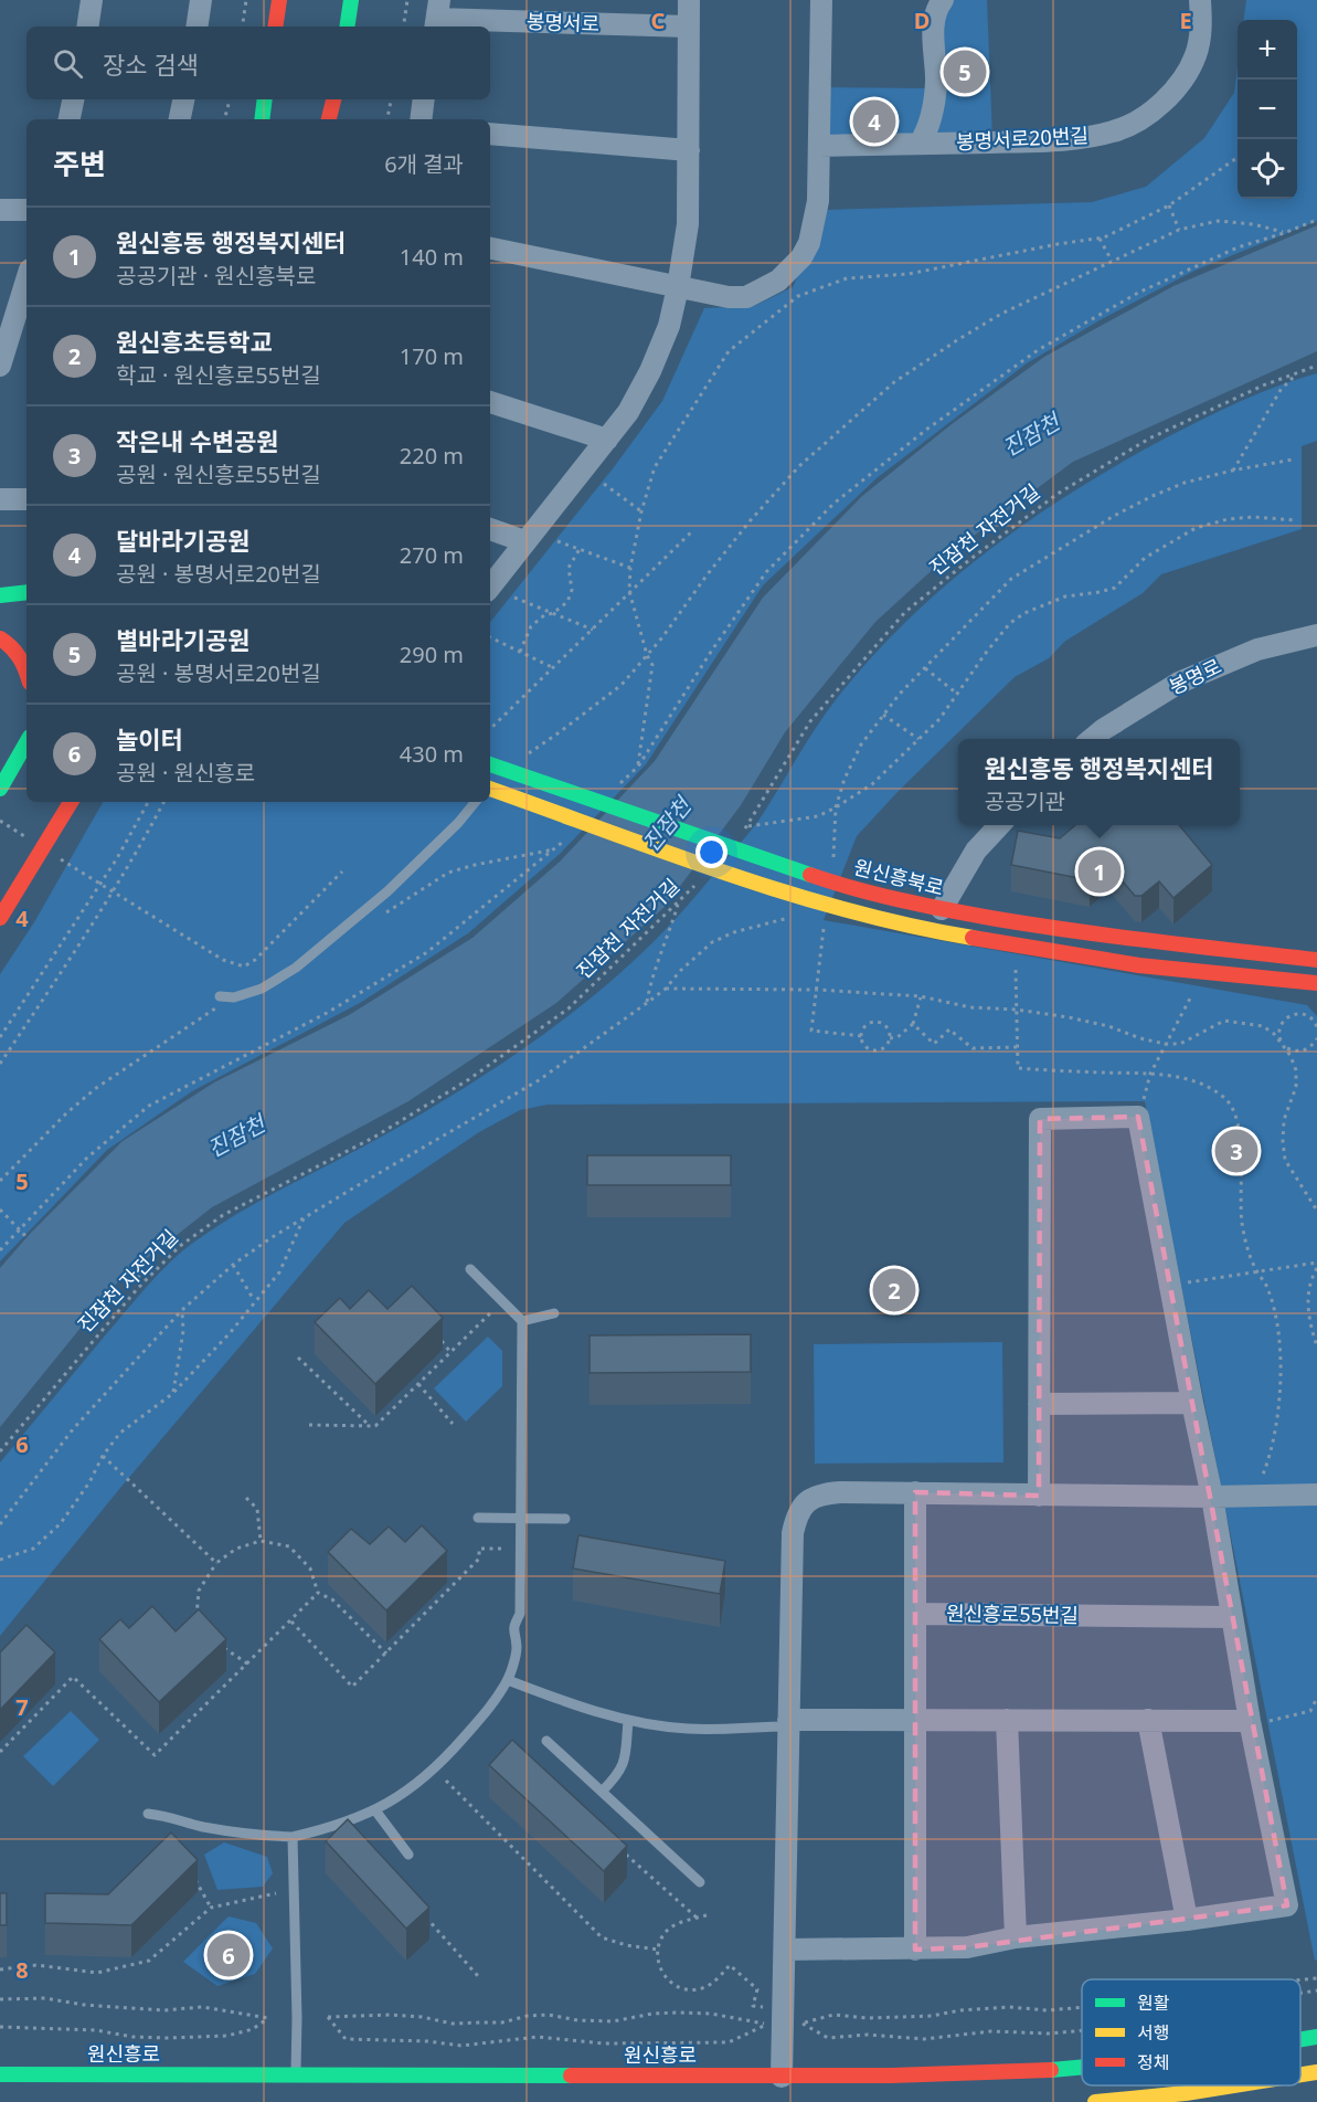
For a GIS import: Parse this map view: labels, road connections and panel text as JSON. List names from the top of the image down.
{
  "streets": {
    "street": [
      "봉명서로",
      "봉명서로20번길",
      "봉명로",
      "원신흥북로",
      "원신흥로55번길",
      "원신흥로"
    ],
    "path": ["진잠천 자전거길"]
  },
  "water": ["진잠천"],
  "legend": ["원활", "서행", "정체"],
  "page": {
    "map_buttons": ["+", "−"],
    "search": "장소 검색",
    "pins": [
      "5",
      "4",
      "1",
      "3",
      "2",
      "6"
    ],
    "heading": ["주변", "6개 결과"],
    "list": [
      {
        "mark": "1",
        "name": "원신흥동 행정복지센터",
        "note": "공공기관 · 원신흥북로",
        "value": "140 m"
      },
      {
        "mark": "2",
        "name": "원신흥초등학교",
        "note": "학교 · 원신흥로55번길",
        "value": "170 m"
      },
      {
        "mark": "3",
        "name": "작은내 수변공원",
        "note": "공원 · 원신흥로55번길",
        "value": "220 m"
      },
      {
        "mark": "4",
        "name": "달바라기공원",
        "note": "공원 · 봉명서로20번길",
        "value": "270 m"
      },
      {
        "mark": "5",
        "name": "별바라기공원",
        "note": "공원 · 봉명서로20번길",
        "value": "290 m"
      },
      {
        "mark": "6",
        "name": "놀이터",
        "note": "공원 · 원신흥로",
        "value": "430 m"
      }
    ],
    "popup": ["원신흥동 행정복지센터", "공공기관"]
  },
  "grid": {
    "columns": ["C", "D", "E"],
    "rows": [
      "4",
      "5",
      "6",
      "7",
      "8"
    ]
  }
}
